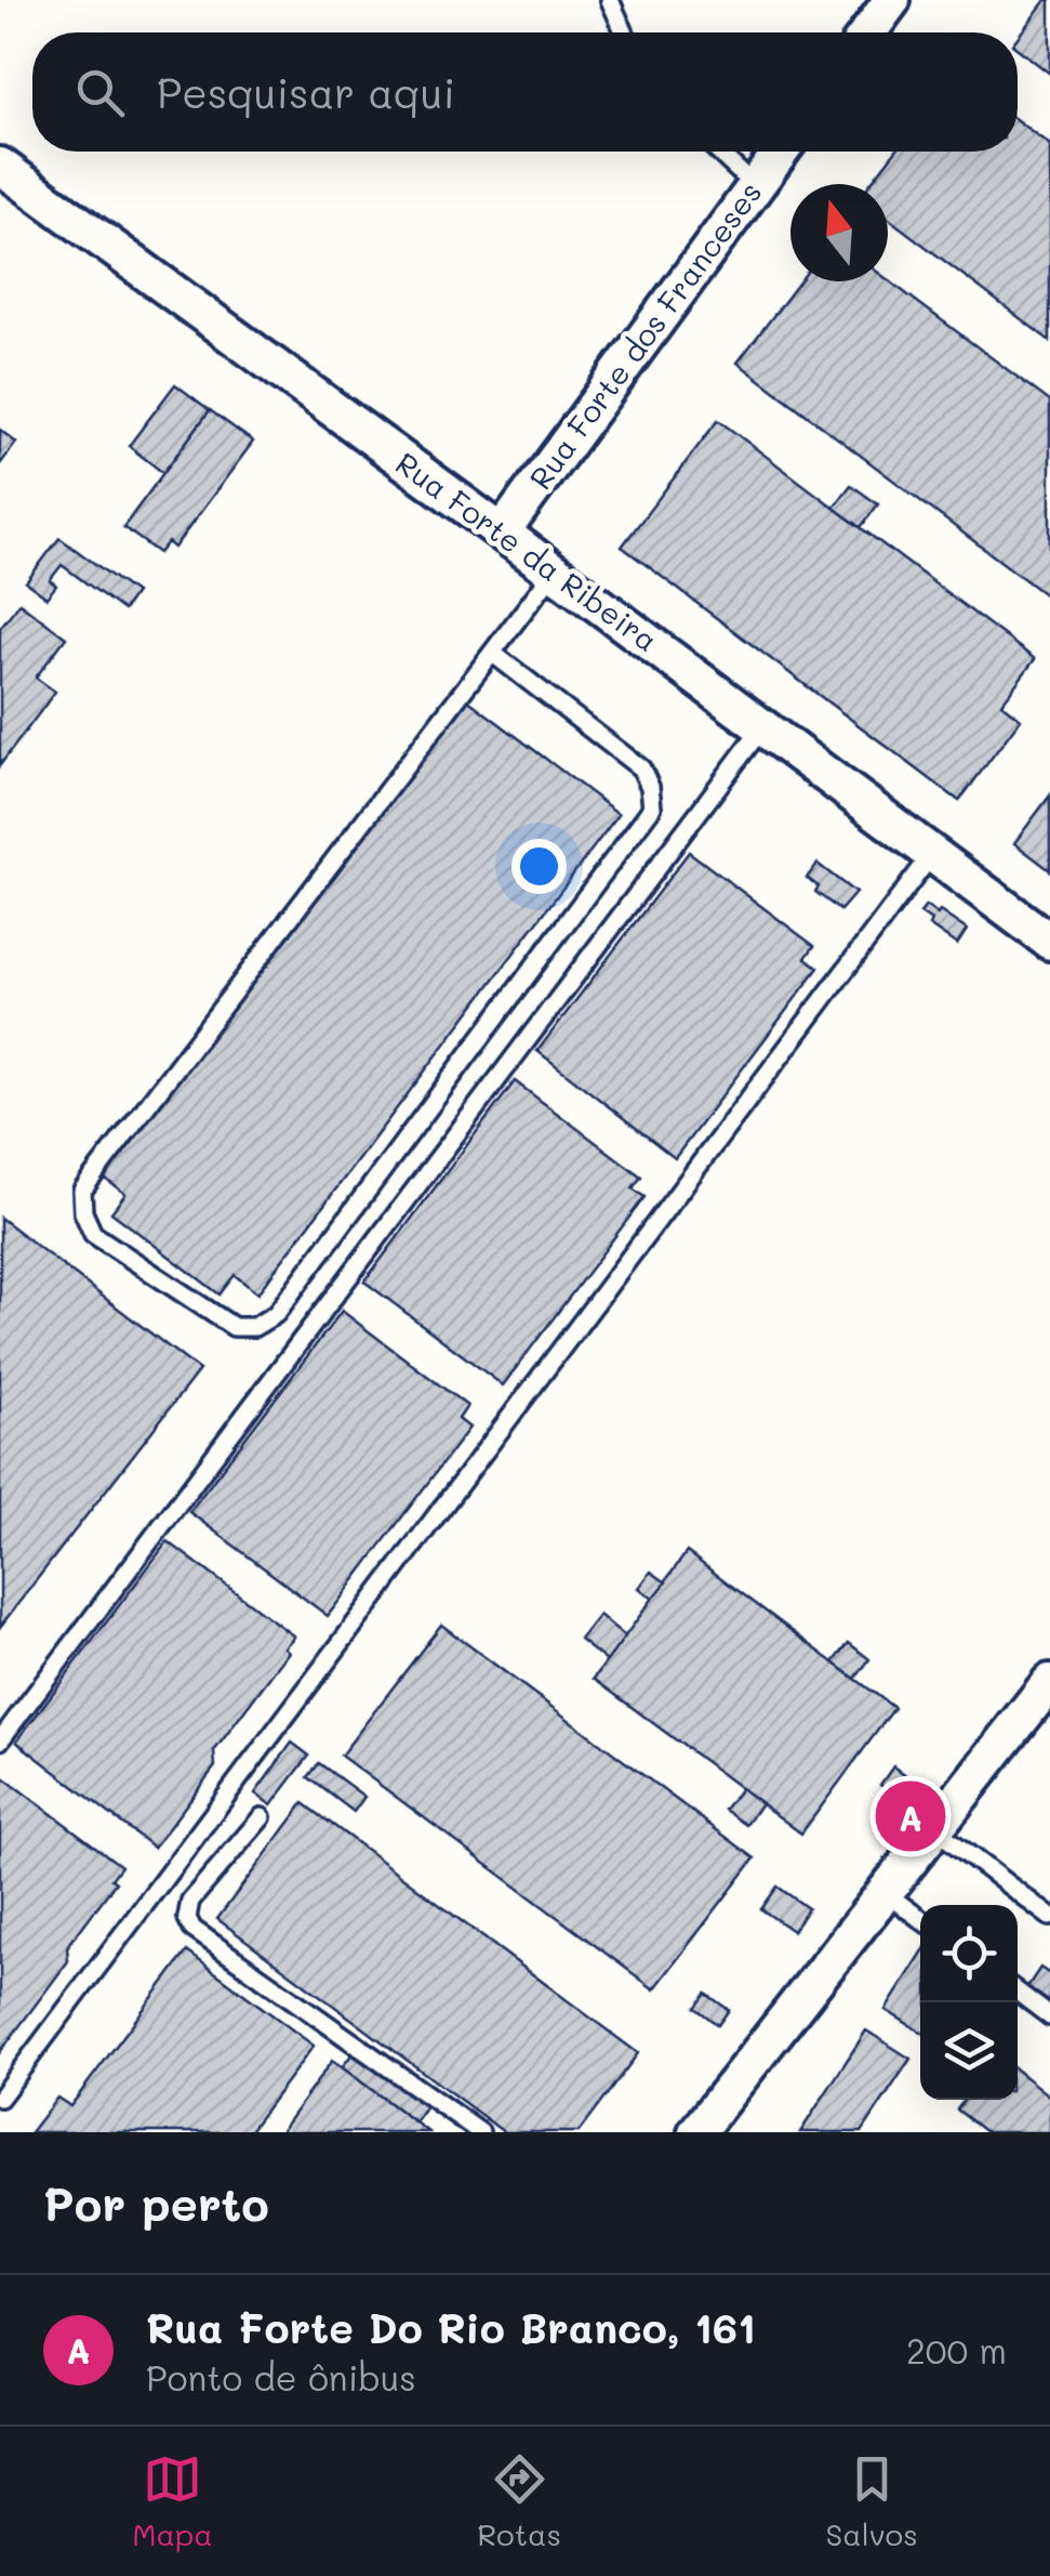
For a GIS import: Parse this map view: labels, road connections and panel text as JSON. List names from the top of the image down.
{
  "streets": {
    "street": ["Rua Forte dos Franceses", "Rua Forte da Ribeira"]
  },
  "crossings": [
    ["Rua Forte dos Franceses", "Rua Forte da Ribeira"]
  ],
  "north": "top",
  "page": {
    "search": "Pesquisar aqui",
    "pins": "A",
    "heading": "Por perto",
    "list": [
      {
        "mark": "A",
        "name": "Rua Forte Do Rio Branco, 161",
        "note": "Ponto de ônibus",
        "value": "200 m"
      }
    ],
    "nav": ["Mapa", "Rotas", "Salvos"]
  }
}
